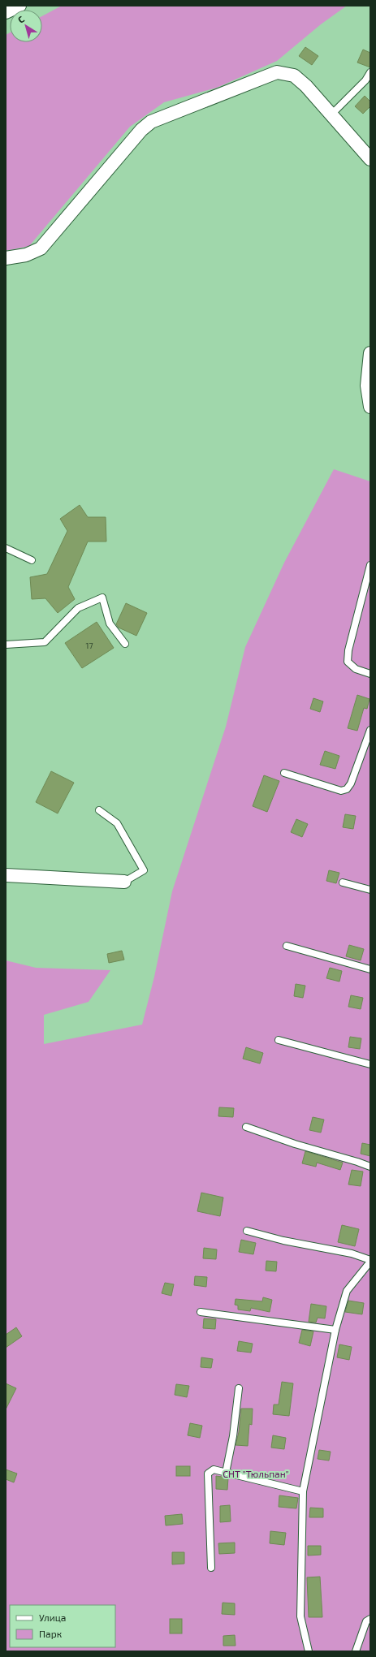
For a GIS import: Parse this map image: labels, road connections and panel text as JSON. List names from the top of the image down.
{
  "parks": ["СНТ \"Тюльпан\""],
  "house_numbers": ["17"],
  "legend": ["Улица", "Парк"],
  "north": "top left"
}
